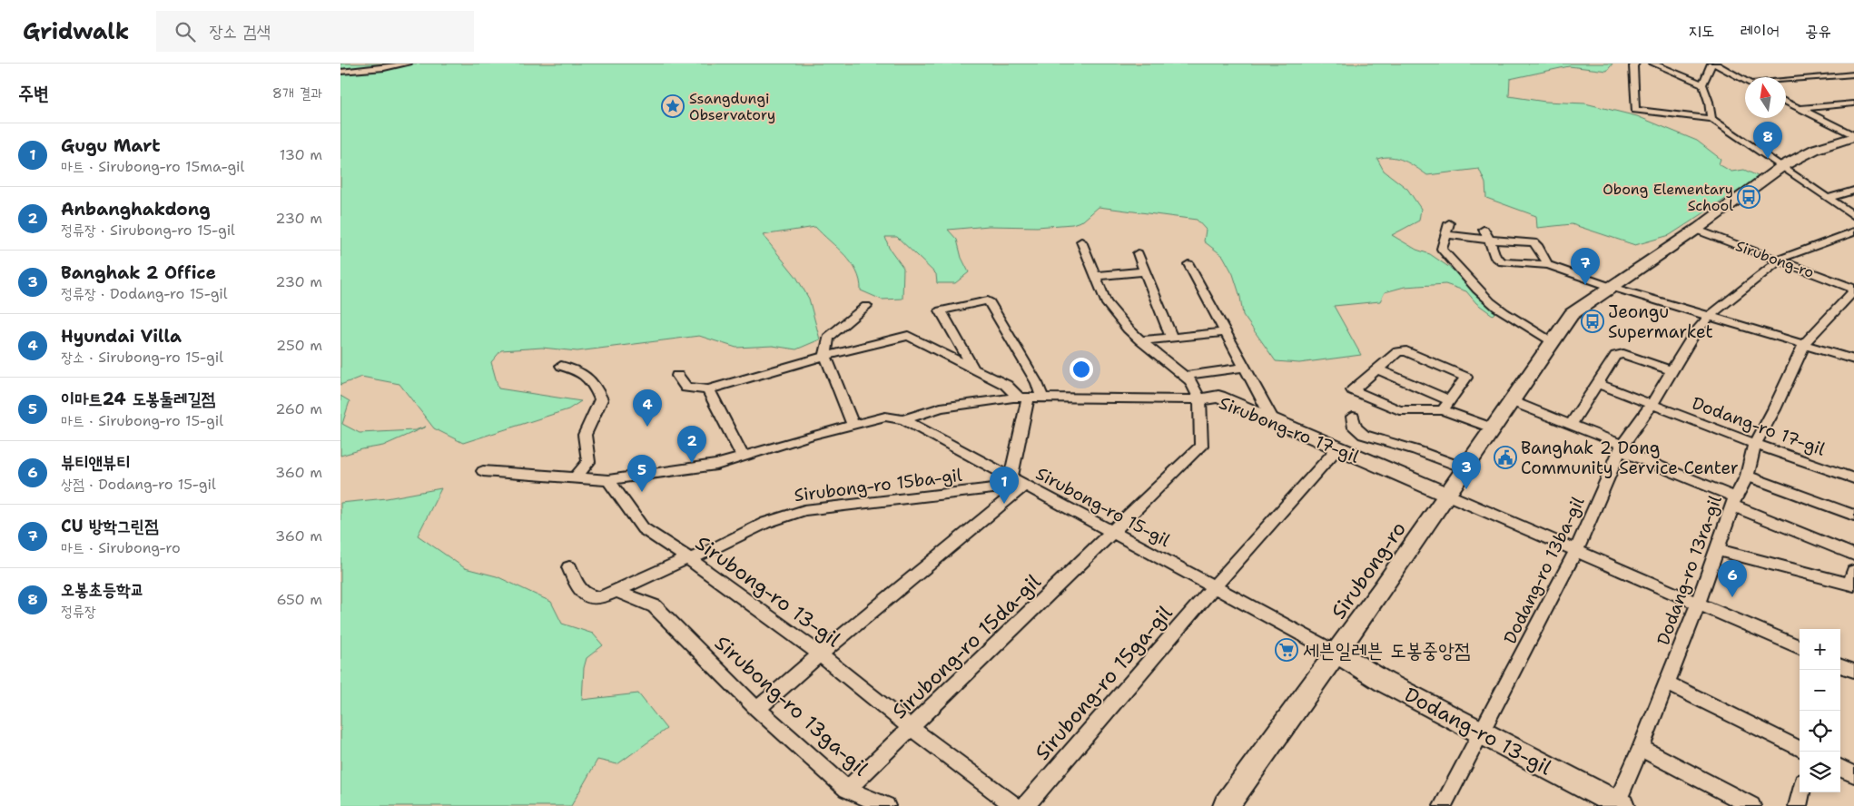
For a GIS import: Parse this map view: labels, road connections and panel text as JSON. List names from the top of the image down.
{
  "streets": {
    "street": [
      "Sirubong-ro",
      "Dodang-ro 17-gil",
      "Sirubong-ro 17-gil",
      "Sirubong-ro 15ba-gil",
      "Sirubong-ro 15-gil",
      "Dodang-ro 13ba-gil",
      "Dodang-ro 13ra-gil",
      "Sirubong-ro 13-gil",
      "Sirubong-ro 15da-gil",
      "Sirubong-ro 15ga-gil",
      "Sirubong-ro 13ga-gil",
      "Dodang-ro 13-gil"
    ]
  },
  "crossings": [
    ["Sirubong-ro", "Sirubong-ro 17-gil"],
    ["Sirubong-ro", "Sirubong-ro 15-gil"],
    ["Sirubong-ro", "Dodang-ro 13ba-gil"],
    ["Sirubong-ro", "Dodang-ro 13ra-gil"],
    ["Sirubong-ro", "Dodang-ro 13-gil"],
    ["Dodang-ro 17-gil", "Dodang-ro 13ba-gil"],
    ["Dodang-ro 17-gil", "Dodang-ro 13ra-gil"],
    ["Sirubong-ro 17-gil", "Sirubong-ro 15-gil"],
    ["Sirubong-ro 17-gil", "Sirubong-ro 15da-gil"],
    ["Sirubong-ro 17-gil", "Sirubong-ro 15ga-gil"],
    ["Sirubong-ro 15ba-gil", "Sirubong-ro 15-gil"],
    ["Sirubong-ro 15ba-gil", "Sirubong-ro 13-gil"],
    ["Sirubong-ro 15ba-gil", "Sirubong-ro 13ga-gil"],
    ["Sirubong-ro 15-gil", "Sirubong-ro 13-gil"],
    ["Sirubong-ro 15-gil", "Sirubong-ro 15da-gil"],
    ["Sirubong-ro 15-gil", "Sirubong-ro 15ga-gil"],
    ["Sirubong-ro 15-gil", "Dodang-ro 13-gil"],
    ["Dodang-ro 13ba-gil", "Dodang-ro 13-gil"],
    ["Dodang-ro 13ra-gil", "Dodang-ro 13-gil"],
    ["Sirubong-ro 13-gil", "Sirubong-ro 15da-gil"],
    ["Sirubong-ro 15da-gil", "Sirubong-ro 13ga-gil"]
  ],
  "places": {
    "place": ["Ssangdungi Observatory"],
    "bus stop": ["Obong Elementary School", "Jeongu Supermarket"],
    "public building": ["Banghak 2 Dong Community Service Center"],
    "supermarket": ["세븐일레븐 도봉중앙점"]
  },
  "north": "top",
  "page": {
    "header": "Gridwalk",
    "search": "장소 검색",
    "nav": ["지도", "레이어", "공유"],
    "heading": ["주변", "8개 결과"],
    "pins": [
      "8",
      "7",
      "4",
      "2",
      "3",
      "5",
      "1",
      "6"
    ],
    "list": [
      {
        "mark": "1",
        "name": "Gugu Mart",
        "note": "마트 · Sirubong-ro 15ma-gil",
        "value": "130 m"
      },
      {
        "mark": "2",
        "name": "Anbanghakdong",
        "note": "정류장 · Sirubong-ro 15-gil",
        "value": "230 m"
      },
      {
        "mark": "3",
        "name": "Banghak 2 Office",
        "note": "정류장 · Dodang-ro 15-gil",
        "value": "230 m"
      },
      {
        "mark": "4",
        "name": "Hyundai Villa",
        "note": "장소 · Sirubong-ro 15-gil",
        "value": "250 m"
      },
      {
        "mark": "5",
        "name": "이마트24 도봉둘레길점",
        "note": "마트 · Sirubong-ro 15-gil",
        "value": "260 m"
      },
      {
        "mark": "6",
        "name": "뷰티앤뷰티",
        "note": "상점 · Dodang-ro 15-gil",
        "value": "360 m"
      },
      {
        "mark": "7",
        "name": "CU 방학그린점",
        "note": "마트 · Sirubong-ro",
        "value": "360 m"
      },
      {
        "mark": "8",
        "name": "오봉초등학교",
        "note": "정류장",
        "value": "650 m"
      }
    ],
    "map_buttons": ["+", "−"]
  }
}
